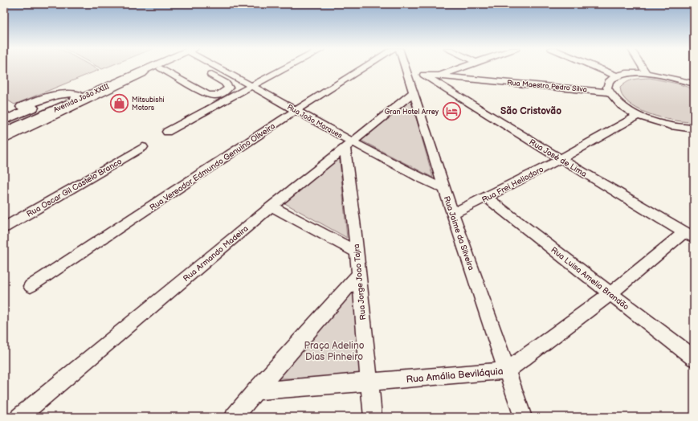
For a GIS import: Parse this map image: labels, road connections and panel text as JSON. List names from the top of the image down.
{
  "streets": {
    "main road": ["Avenida João XXIII"],
    "street": [
      "Rua Maestro Pedro Silva",
      "Rua João Marques",
      "Rua José de Lima",
      "Rua Vereador Edmundo Genuíno Oliveira",
      "Rua Frei Heliodoro",
      "Rua Oscar Gil Castelo Branco",
      "Rua Jaime da Silveira",
      "Rua Armando Madeira",
      "Rua Luisa Amelia Brandão",
      "Rua Jorge Joao Tajra",
      "Rua Amália Beviláquia"
    ]
  },
  "crossings": [
    ["Rua Maestro Pedro Silva", "Rua José de Lima"],
    ["Rua Maestro Pedro Silva", "Rua Jaime da Silveira"],
    ["Rua João Marques", "Rua Vereador Edmundo Genuíno Oliveira"],
    ["Rua João Marques", "Rua Jaime da Silveira"],
    ["Rua João Marques", "Rua Armando Madeira"],
    ["Rua João Marques", "Rua Jorge Joao Tajra"],
    ["Rua José de Lima", "Rua Frei Heliodoro"],
    ["Rua José de Lima", "Rua Amália Beviláquia"],
    ["Rua Frei Heliodoro", "Rua Jaime da Silveira"],
    ["Rua Frei Heliodoro", "Rua Luisa Amelia Brandão"],
    ["Rua Jaime da Silveira", "Rua Armando Madeira"],
    ["Rua Jaime da Silveira", "Rua Amália Beviláquia"],
    ["Rua Armando Madeira", "Rua Jorge Joao Tajra"],
    ["Rua Luisa Amelia Brandão", "Rua Amália Beviláquia"],
    ["Rua Jorge Joao Tajra", "Rua Amália Beviláquia"]
  ],
  "districts": ["São Cristovão"],
  "parks": ["Praça Adelino Dias Pinheiro"],
  "places": {
    "shop": ["Mitsubishi Motors"],
    "hotel": ["Gran Hotel Arrey"]
  }
}
